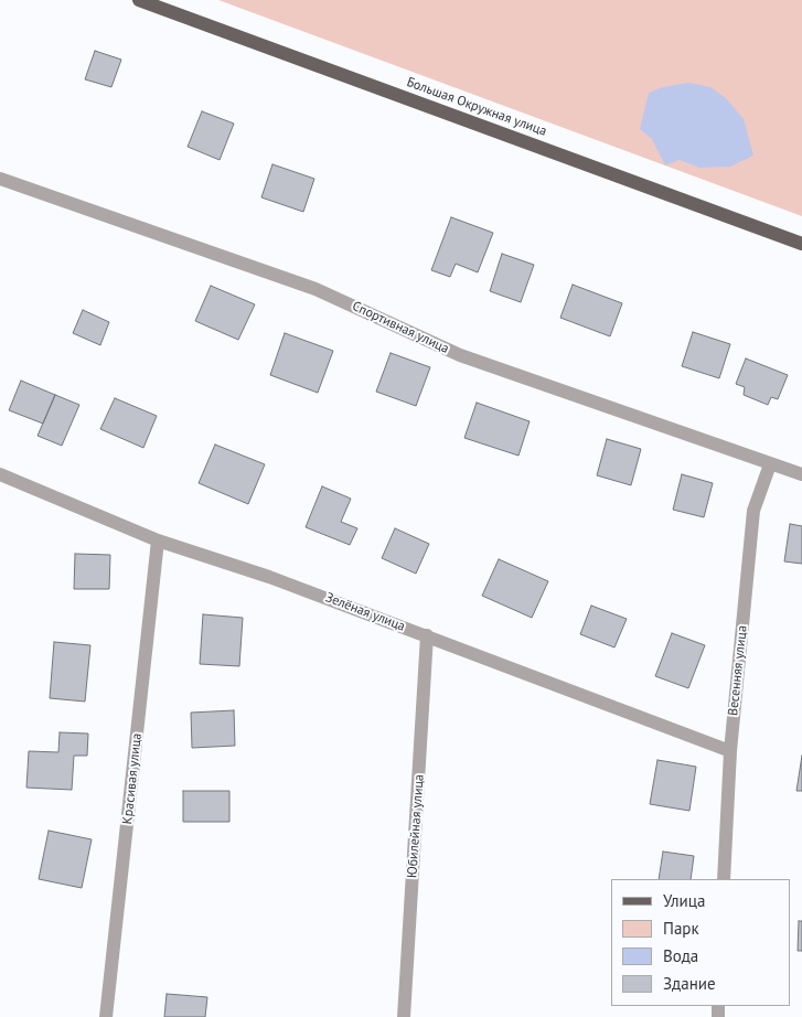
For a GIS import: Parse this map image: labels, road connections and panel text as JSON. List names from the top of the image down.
{
  "streets": {
    "main road": ["Большая Окружная улица"],
    "street": [
      "Спортивная улица",
      "Зелёная улица",
      "Весенняя улица",
      "Красивая улица",
      "Юбилейная улица"
    ]
  },
  "crossings": [
    ["Спортивная улица", "Весенняя улица"],
    ["Зелёная улица", "Весенняя улица"],
    ["Зелёная улица", "Красивая улица"],
    ["Зелёная улица", "Юбилейная улица"]
  ],
  "legend": [
    "Улица",
    "Парк",
    "Вода",
    "Здание"
  ]
}
